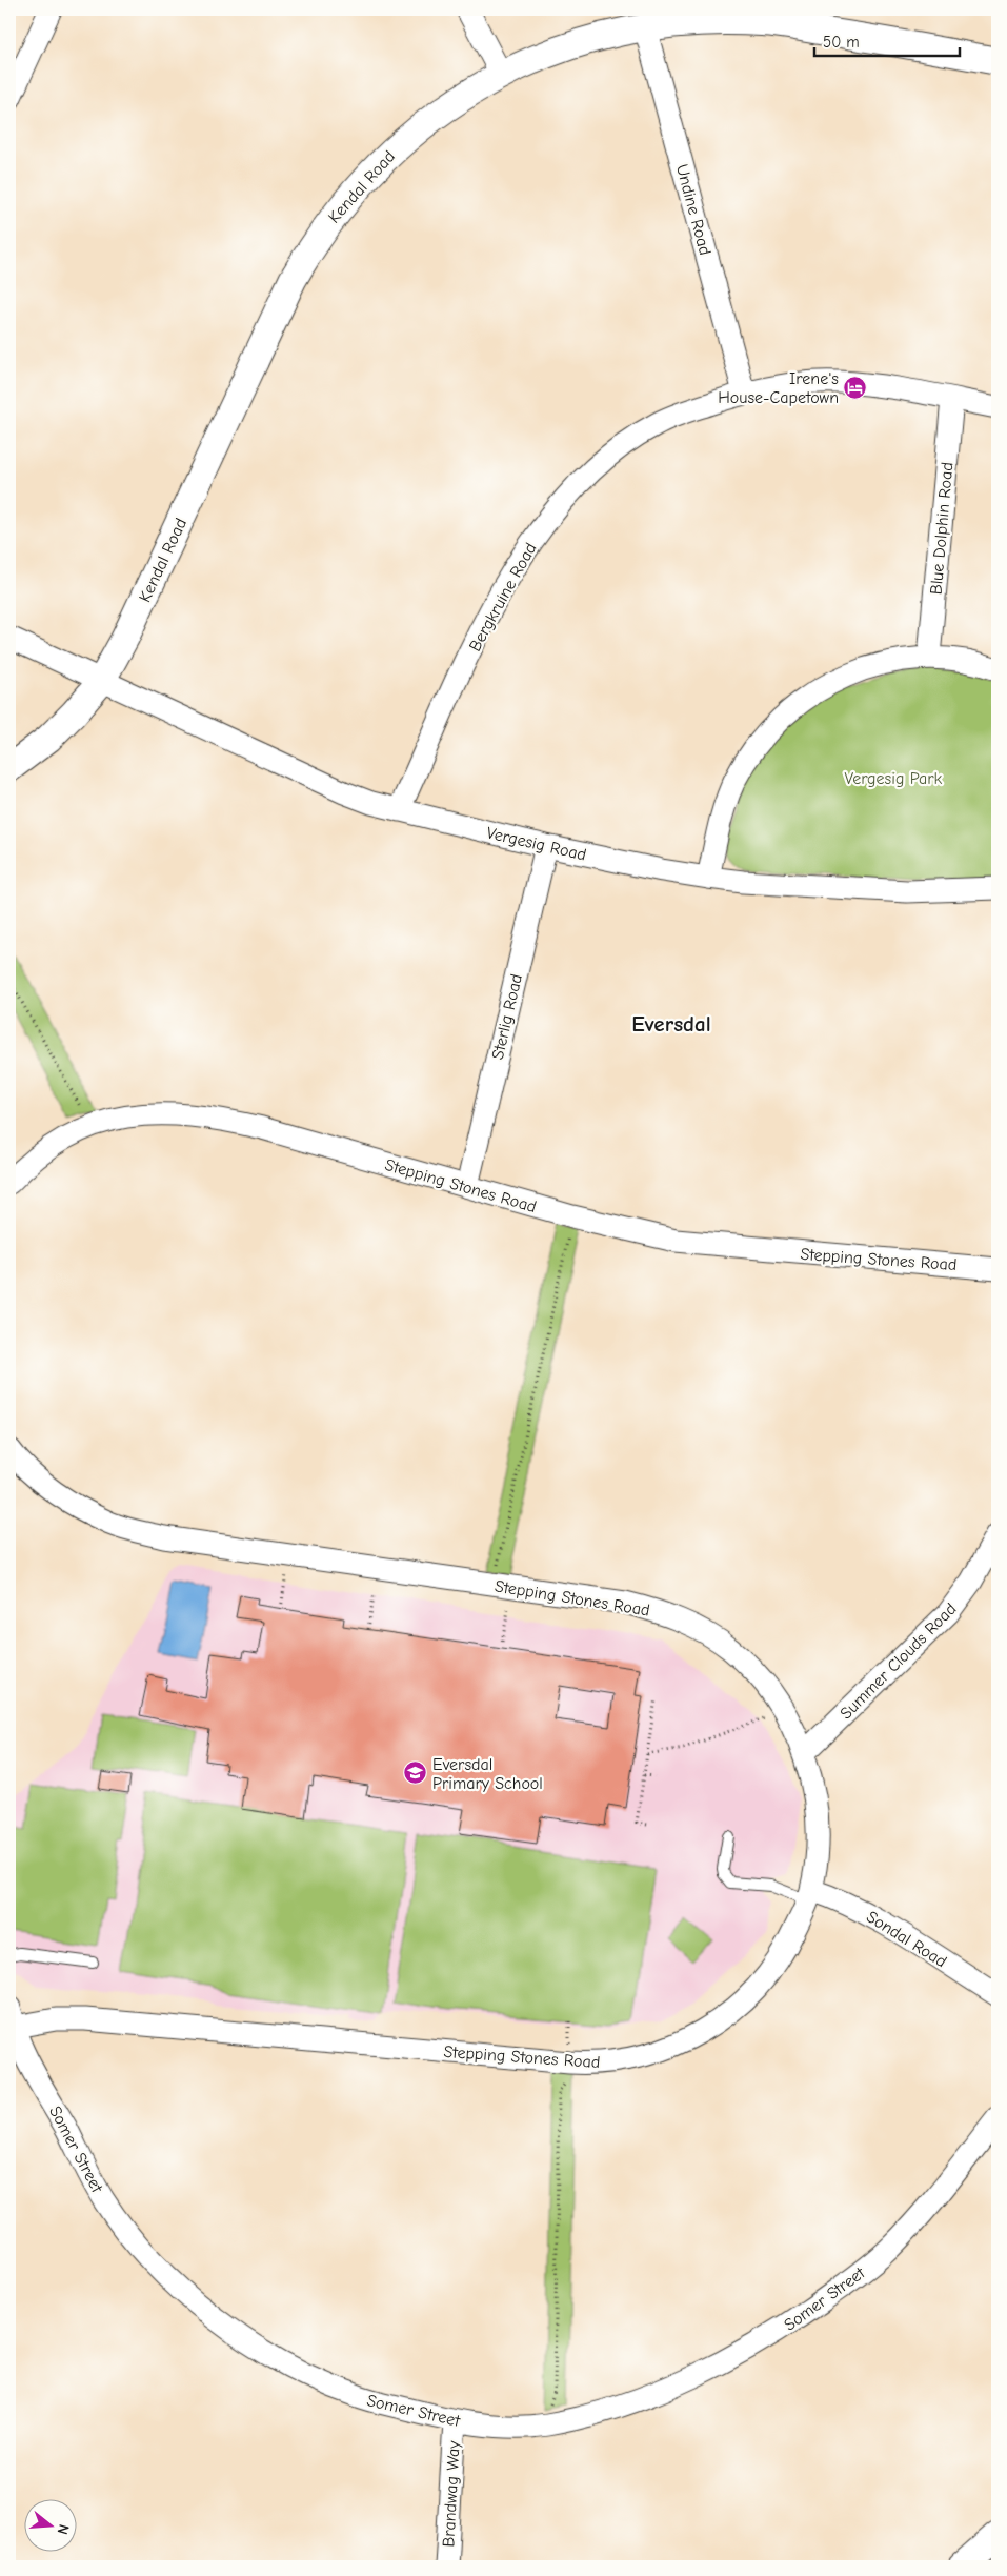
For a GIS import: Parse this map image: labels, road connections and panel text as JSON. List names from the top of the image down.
{
  "streets": {
    "street": [
      "Kendal Road",
      "Undine Road",
      "Blue Dolphin Road",
      "Bergkruine Road",
      "Vergesig Road",
      "Sterlig Road",
      "Stepping Stones Road",
      "Summer Clouds Road",
      "Sondal Road",
      "Somer Street",
      "Brandwag Way"
    ]
  },
  "crossings": [
    ["Kendal Road", "Undine Road"],
    ["Kendal Road", "Vergesig Road"],
    ["Undine Road", "Bergkruine Road"],
    ["Blue Dolphin Road", "Bergkruine Road"],
    ["Bergkruine Road", "Vergesig Road"],
    ["Vergesig Road", "Sterlig Road"],
    ["Sterlig Road", "Stepping Stones Road"],
    ["Stepping Stones Road", "Summer Clouds Road"],
    ["Stepping Stones Road", "Sondal Road"],
    ["Stepping Stones Road", "Somer Street"],
    ["Somer Street", "Brandwag Way"]
  ],
  "districts": ["Eversdal"],
  "parks": ["Vergesig Park"],
  "places": {
    "hotel": ["Irene's House-Capetown"],
    "school or university": ["Eversdal Primary School"]
  },
  "scale_bar": "50 m",
  "north": "right"
}
